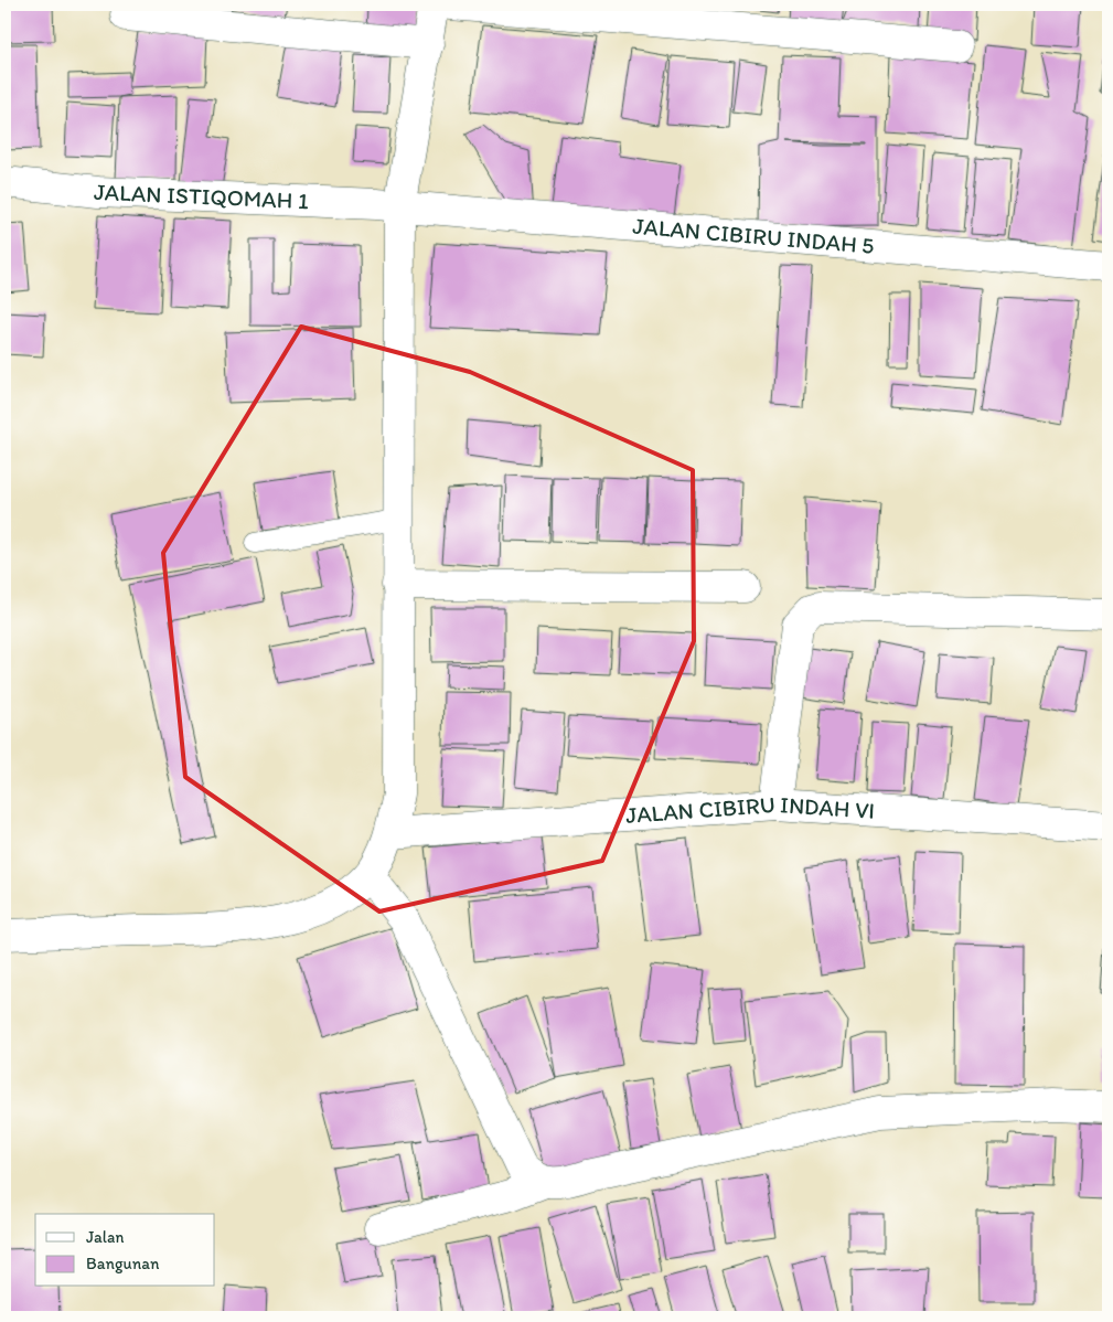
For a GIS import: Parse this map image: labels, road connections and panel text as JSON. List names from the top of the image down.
{
  "streets": {
    "street": ["JALAN ISTIQOMAH 1", "JALAN CIBIRU INDAH 5", "JALAN CIBIRU INDAH VI"]
  },
  "crossings": [
    ["JALAN ISTIQOMAH 1", "JALAN CIBIRU INDAH 5"]
  ],
  "legend": ["Jalan", "Bangunan"]
}
